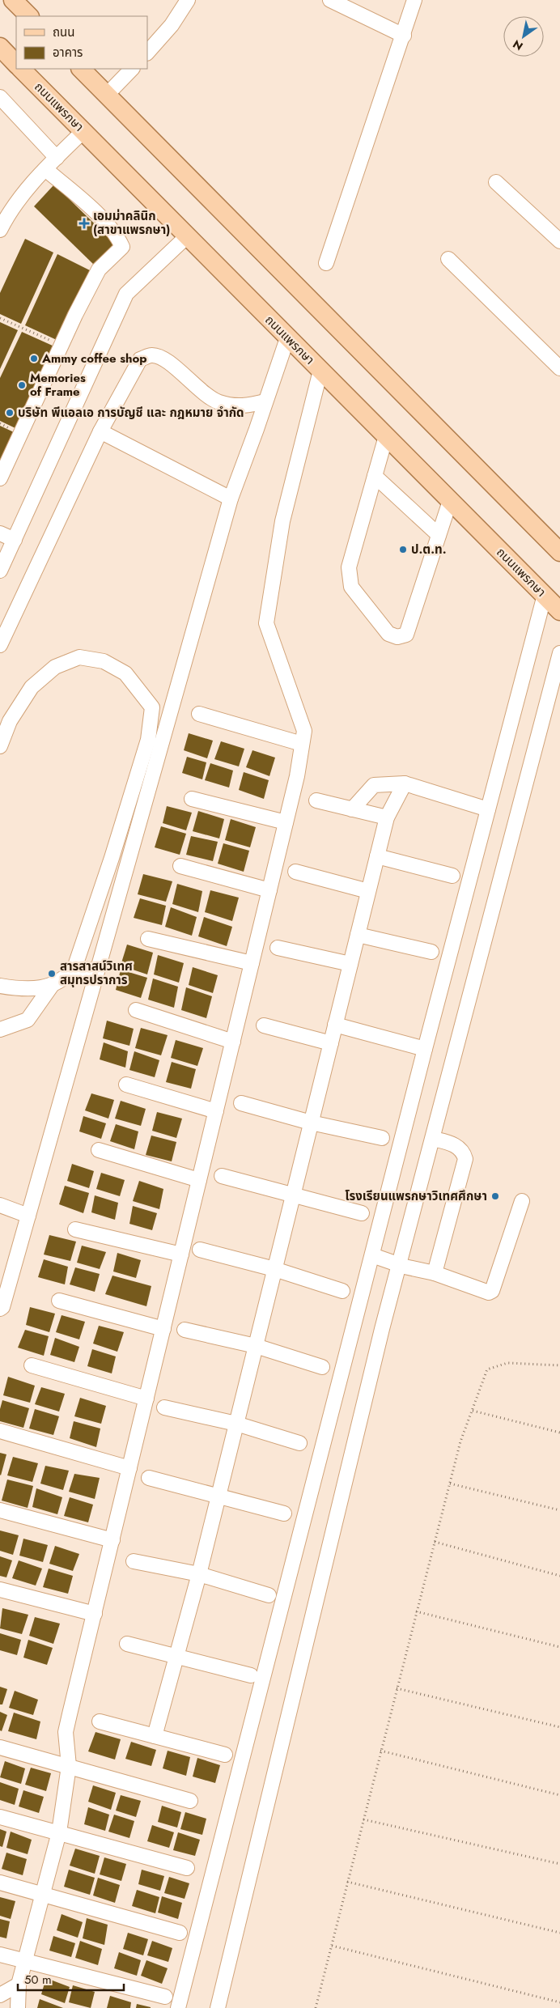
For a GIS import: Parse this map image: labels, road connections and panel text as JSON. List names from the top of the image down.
{
  "streets": {
    "main road": ["ถนนแพรกษา"]
  },
  "places": {
    "health": ["เอมม่าคลินิก (สาขาแพรกษา)"],
    "other": [
      "Ammy coffee shop",
      "Memories of Frame",
      "บริษัท พีแอลเอ การบัญชี และ กฎหมาย จำกัด",
      "ป.ต.ท.",
      "สารสาสน์วิเทศ สมุทรปราการ",
      "โรงเรียนแพรกษาวิเทศศึกษา"
    ]
  },
  "legend": ["ถนน", "อาคาร"],
  "scale_bar": "50 m",
  "north": "bottom left"
}
